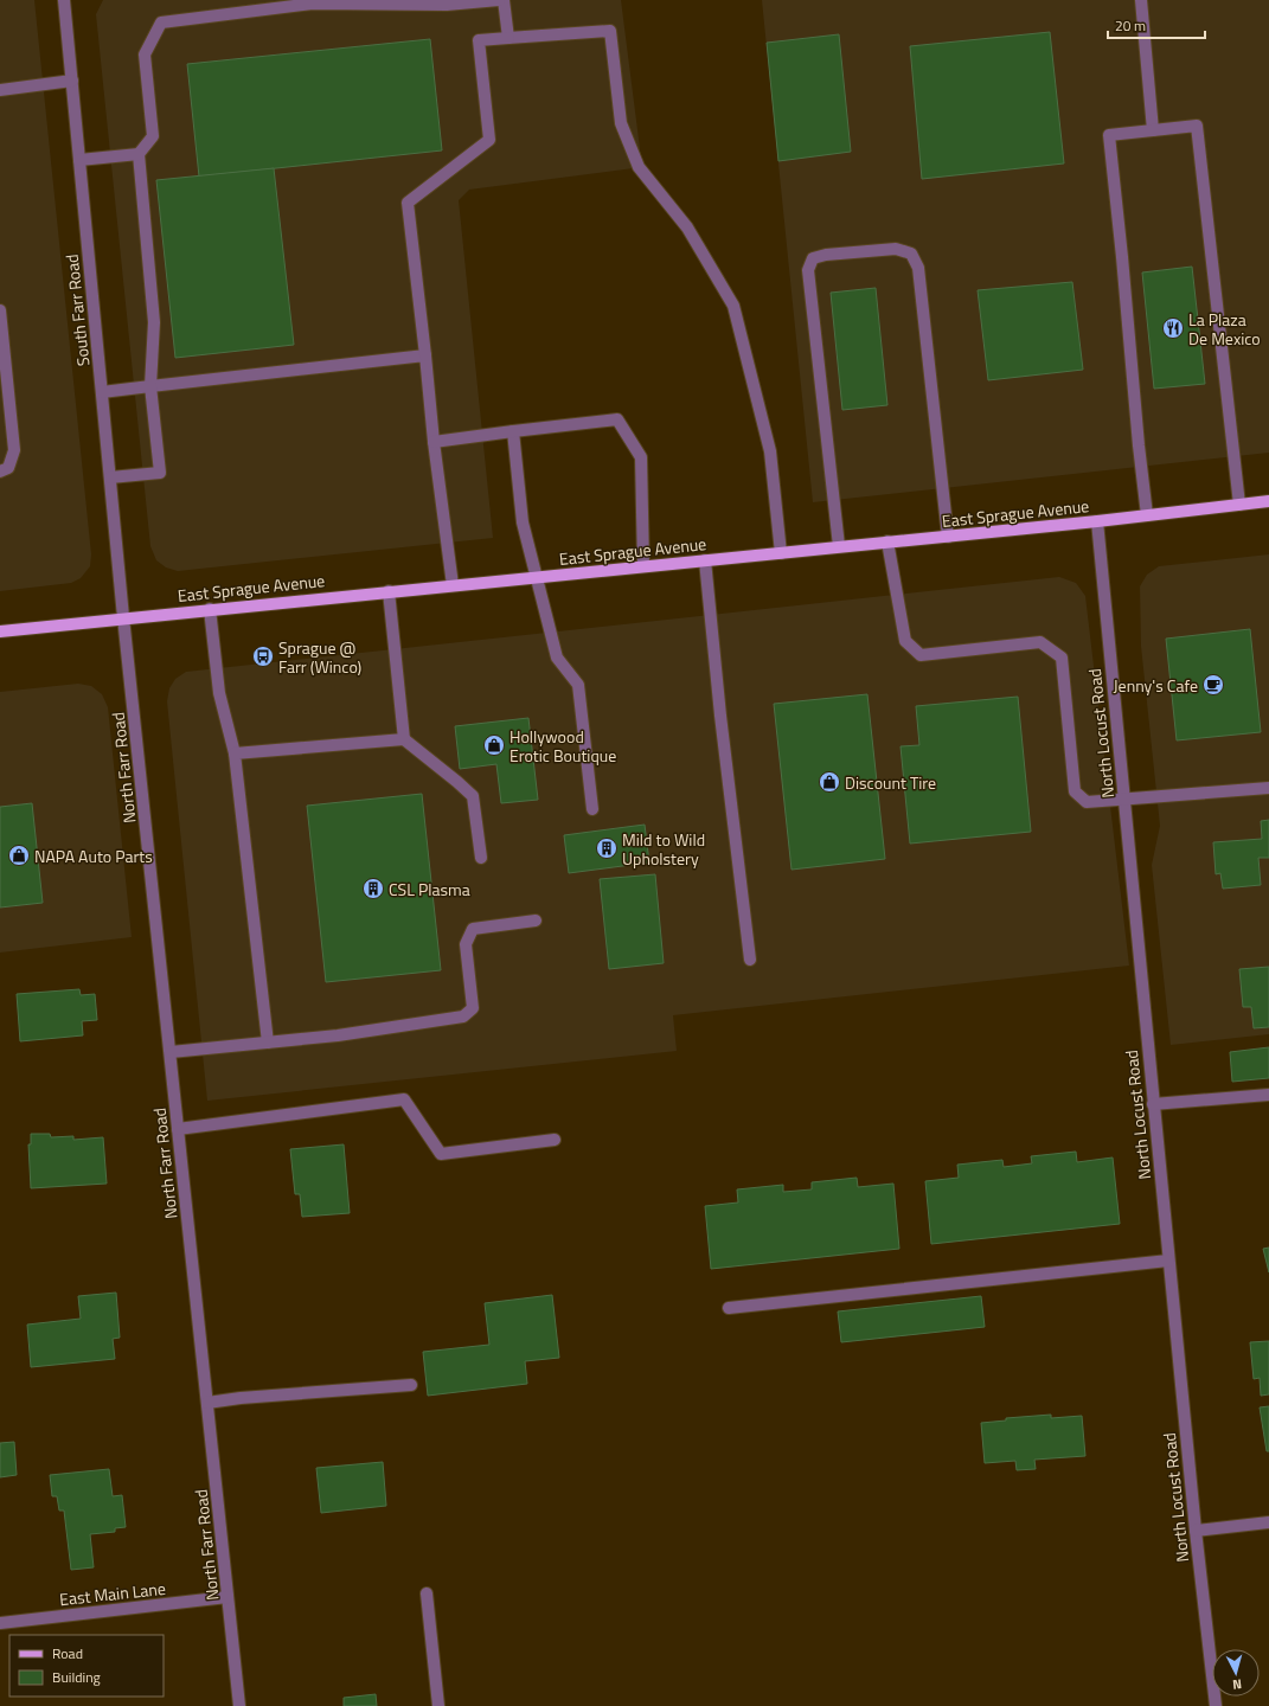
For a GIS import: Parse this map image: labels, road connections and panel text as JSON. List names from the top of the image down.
{
  "streets": {
    "main road": ["East Sprague Avenue"],
    "street": [
      "South Farr Road",
      "North Locust Road",
      "North Farr Road",
      "East Main Lane"
    ]
  },
  "crossings": [
    ["South Farr Road", "East Sprague Avenue"],
    ["South Farr Road", "North Farr Road"],
    ["East Sprague Avenue", "North Locust Road"],
    ["East Sprague Avenue", "North Farr Road"],
    ["North Farr Road", "East Main Lane"]
  ],
  "places": {
    "restaurant": ["La Plaza De Mexico"],
    "bus stop": ["Sprague @ Farr (Winco)"],
    "cafe": ["Jenny's Cafe"],
    "shop": ["Hollywood Erotic Boutique", "Discount Tire", "NAPA Auto Parts"],
    "building": ["Mild to Wild Upholstery", "CSL Plasma"]
  },
  "legend": ["Road", "Building"],
  "scale_bar": "20 m",
  "north": "bottom"
}
